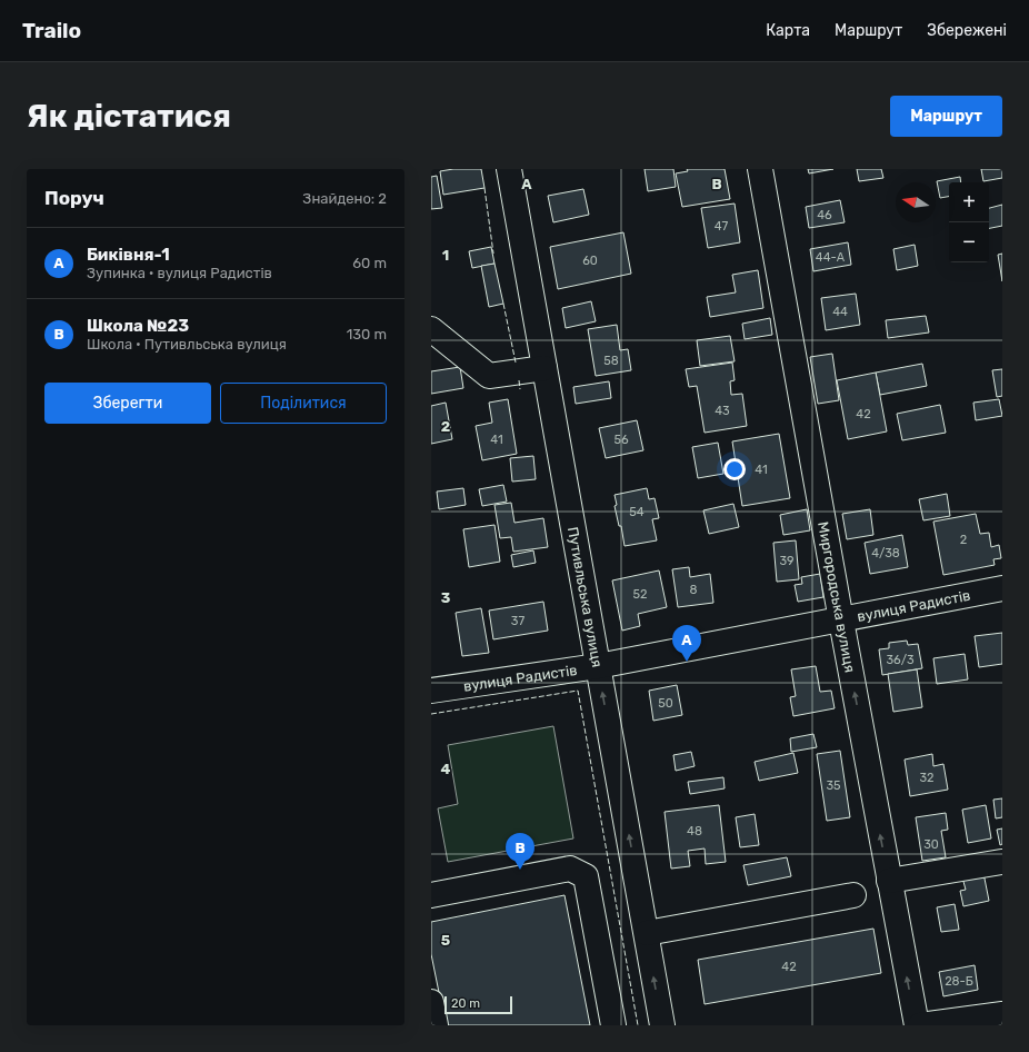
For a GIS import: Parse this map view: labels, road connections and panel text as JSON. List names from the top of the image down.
{
  "streets": {
    "street": ["Путивльська вулиця", "Миргородська вулиця", "вулиця Радистів"]
  },
  "crossings": [
    ["Путивльська вулиця", "вулиця Радистів"],
    ["Миргородська вулиця", "вулиця Радистів"]
  ],
  "one_way": ["Путивльська вулиця", "Миргородська вулиця"],
  "house_numbers": [
    "46",
    "47",
    "44-А",
    "60",
    "44",
    "58",
    "43",
    "42",
    "41",
    "56",
    "41",
    "54",
    "2",
    "4/38",
    "39",
    "8",
    "52",
    "37",
    "36/3",
    "50",
    "32",
    "35",
    "48",
    "30",
    "42",
    "28-Б"
  ],
  "scale_bar": "20 m",
  "north": "left",
  "page": {
    "header": "Trailo",
    "nav": ["Карта", "Маршрут", "Збережені"],
    "buttons": [
      "Маршрут",
      ["Зберегти", "Поділитися"]
    ],
    "title": "Як дістатися",
    "heading": ["Поруч", "Знайдено: 2"],
    "map_buttons": ["+", "−"],
    "list": [
      {
        "mark": "A",
        "name": "Бикiвня-1",
        "note": "Зупинка · вулиця Радистів",
        "value": "60 m"
      },
      {
        "mark": "B",
        "name": "Школа №23",
        "note": "Школа · Путивльська вулиця",
        "value": "130 m"
      }
    ],
    "pins": ["A", "B"],
    "scale": "20 m"
  },
  "grid": {
    "columns": ["A", "B"],
    "rows": [
      "1",
      "2",
      "3",
      "4",
      "5"
    ]
  }
}
